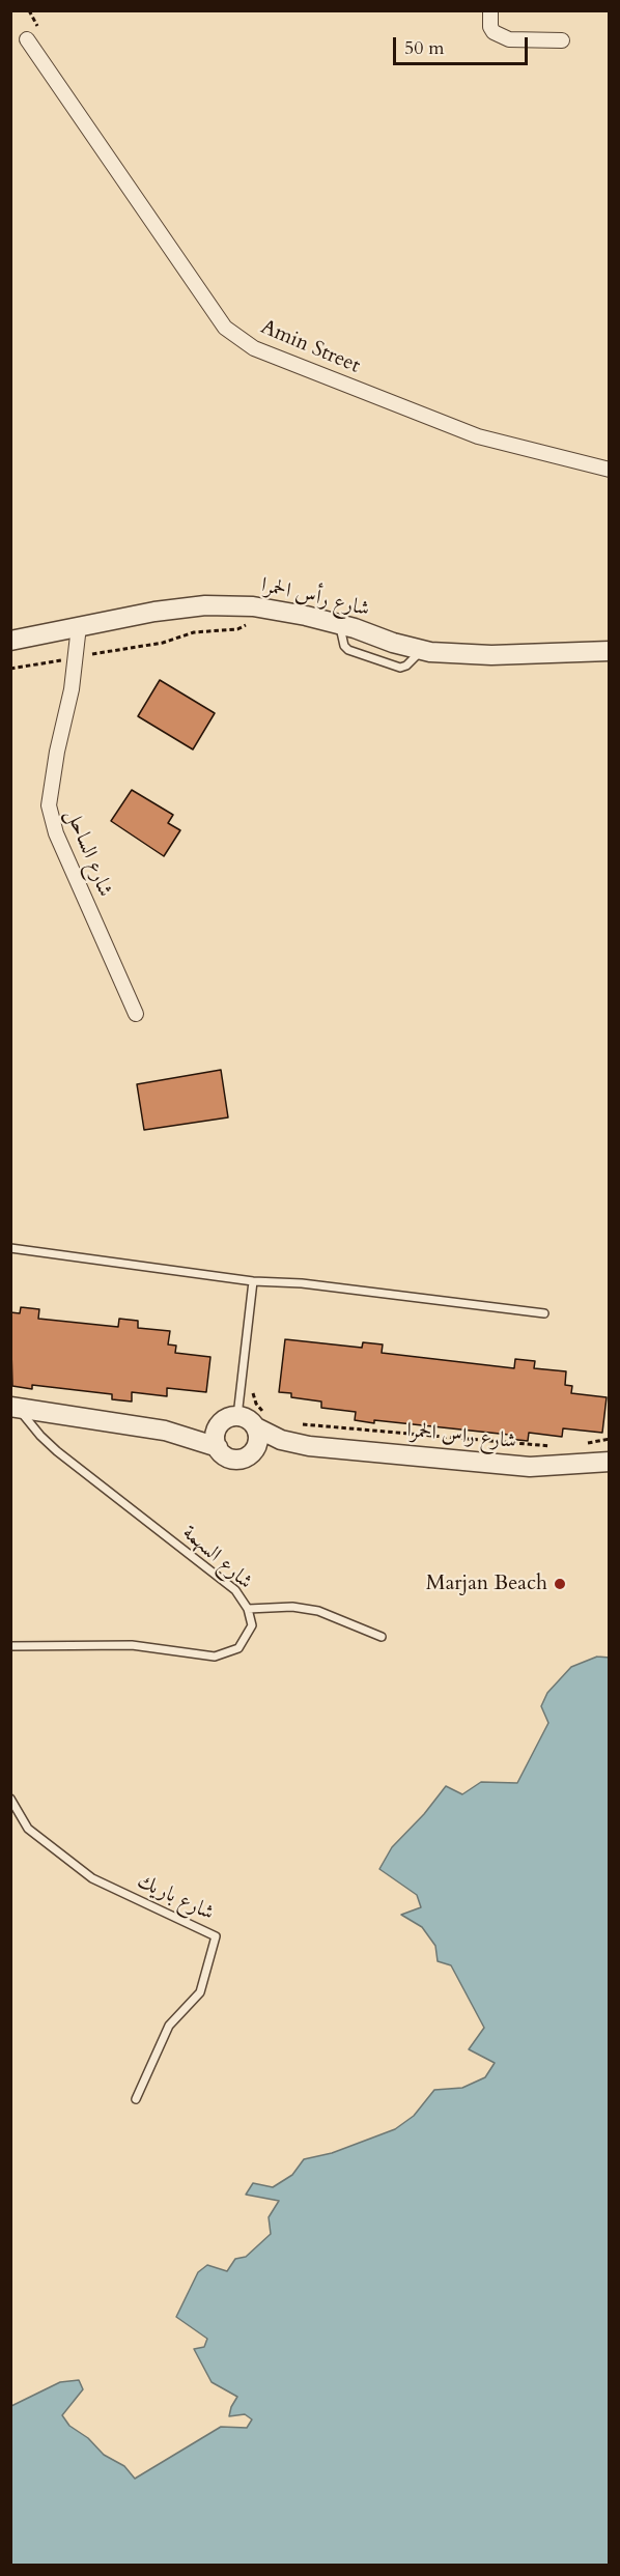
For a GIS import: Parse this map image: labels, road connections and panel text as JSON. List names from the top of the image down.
{
  "streets": {
    "street": [
      "Amin Street",
      "شارع رأس الحمرا",
      "شارع الساحل",
      "شارع راس الحمرا"
    ],
    "lane": ["شارع السهمة", "شارع باريك"]
  },
  "crossings": [
    ["شارع رأس الحمرا", "شارع الساحل"]
  ],
  "places": ["Marjan Beach"],
  "scale_bar": "50 m"
}
